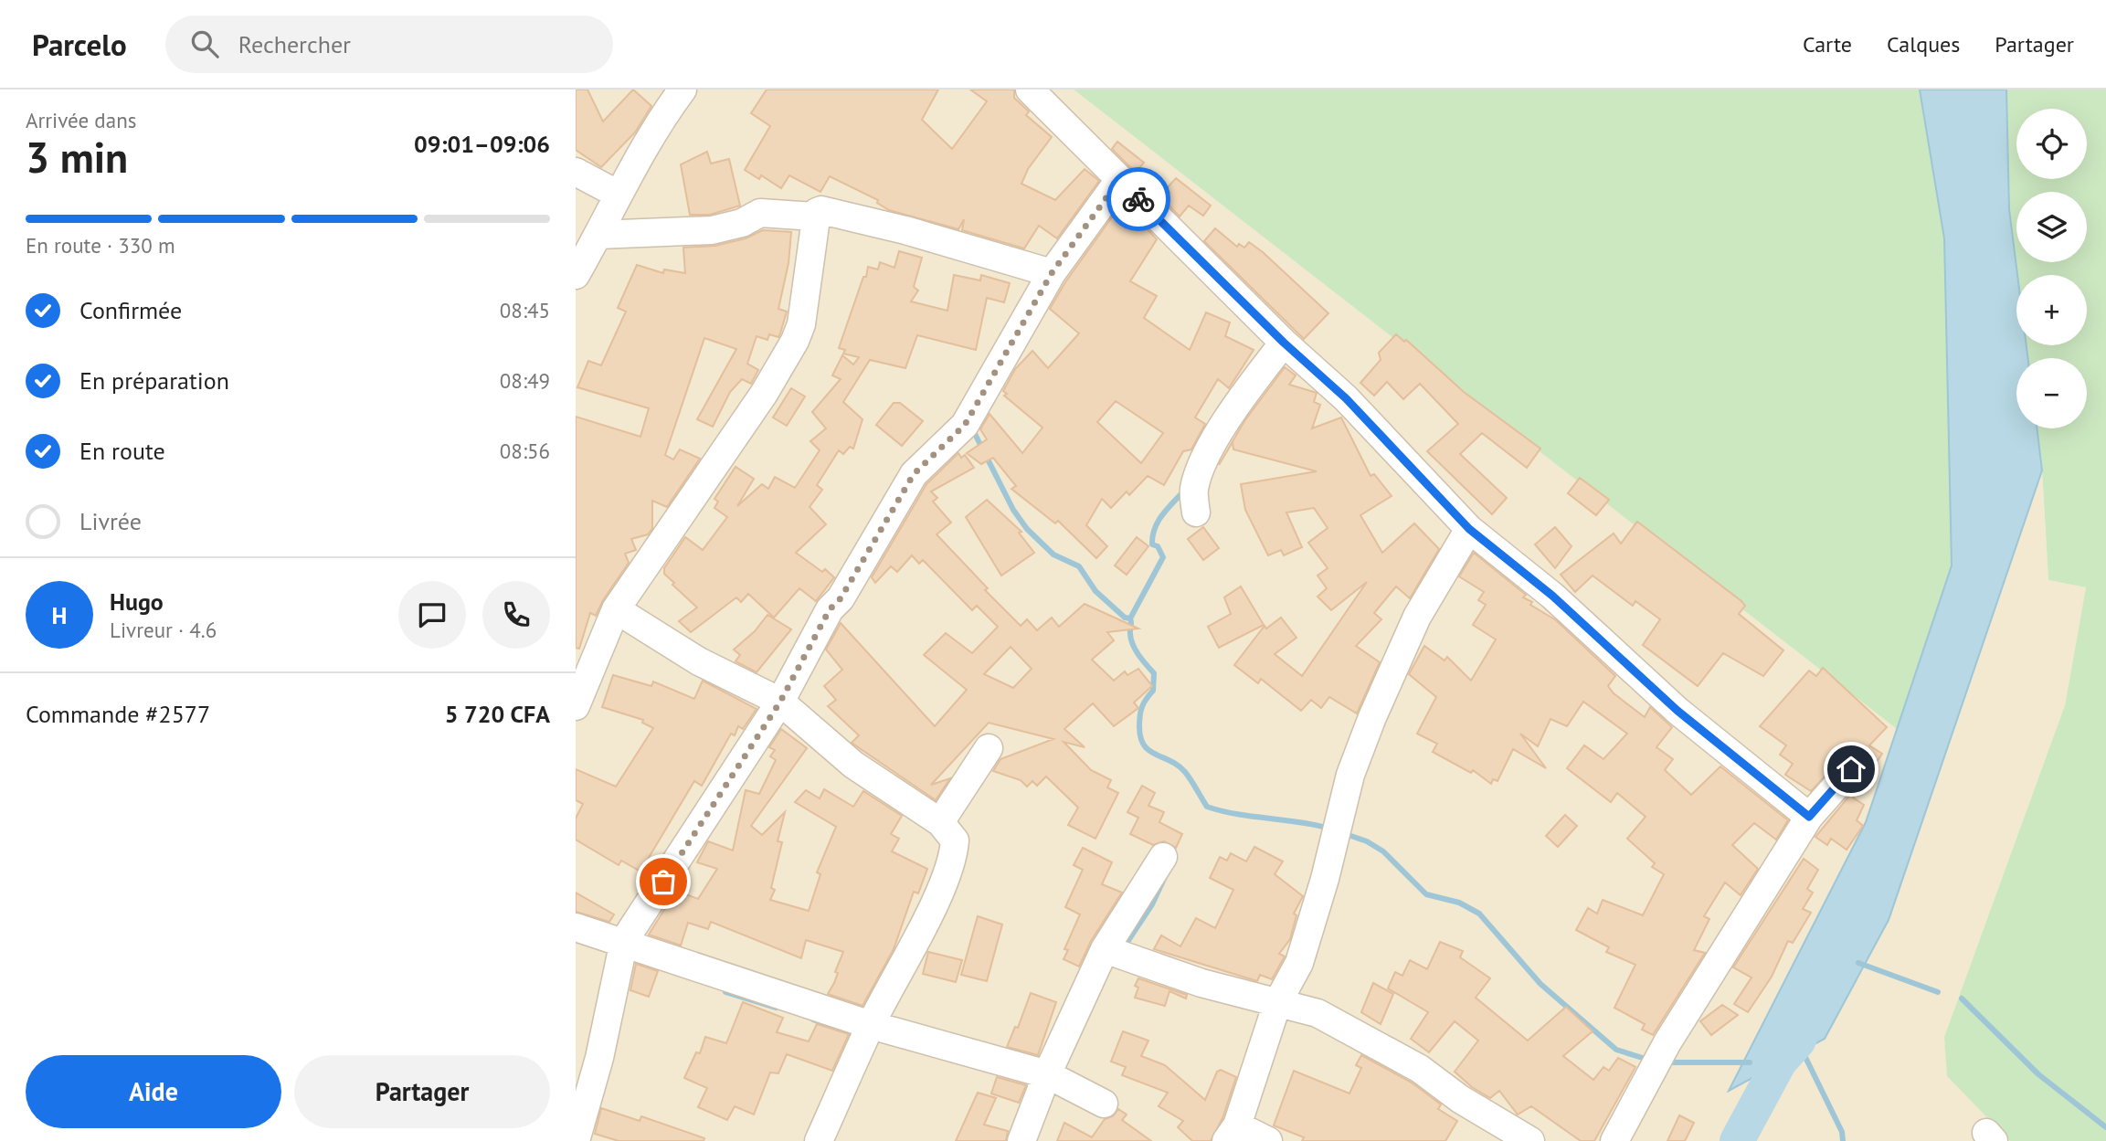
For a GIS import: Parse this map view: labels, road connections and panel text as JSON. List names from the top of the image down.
{
  "page": {
    "header": "Parcelo",
    "search": "Rechercher",
    "nav": ["Carte", "Calques", "Partager"],
    "heading": ["3 min", "Arrivée dans", "09:01–09:06"],
    "panel": [
      "Hugo",
      "Livreur · 4.6",
      "Commande #2577",
      "5 720 CFA"
    ],
    "map_buttons": ["+", "−"],
    "bar": "En route · 330 m",
    "list": [
      ["Confirmée", "08:45"],
      ["En préparation", "08:49"],
      ["En route", "08:56"],
      "Livrée"
    ],
    "round": "H",
    "buttons": ["Aide", "Partager"]
  }
}
